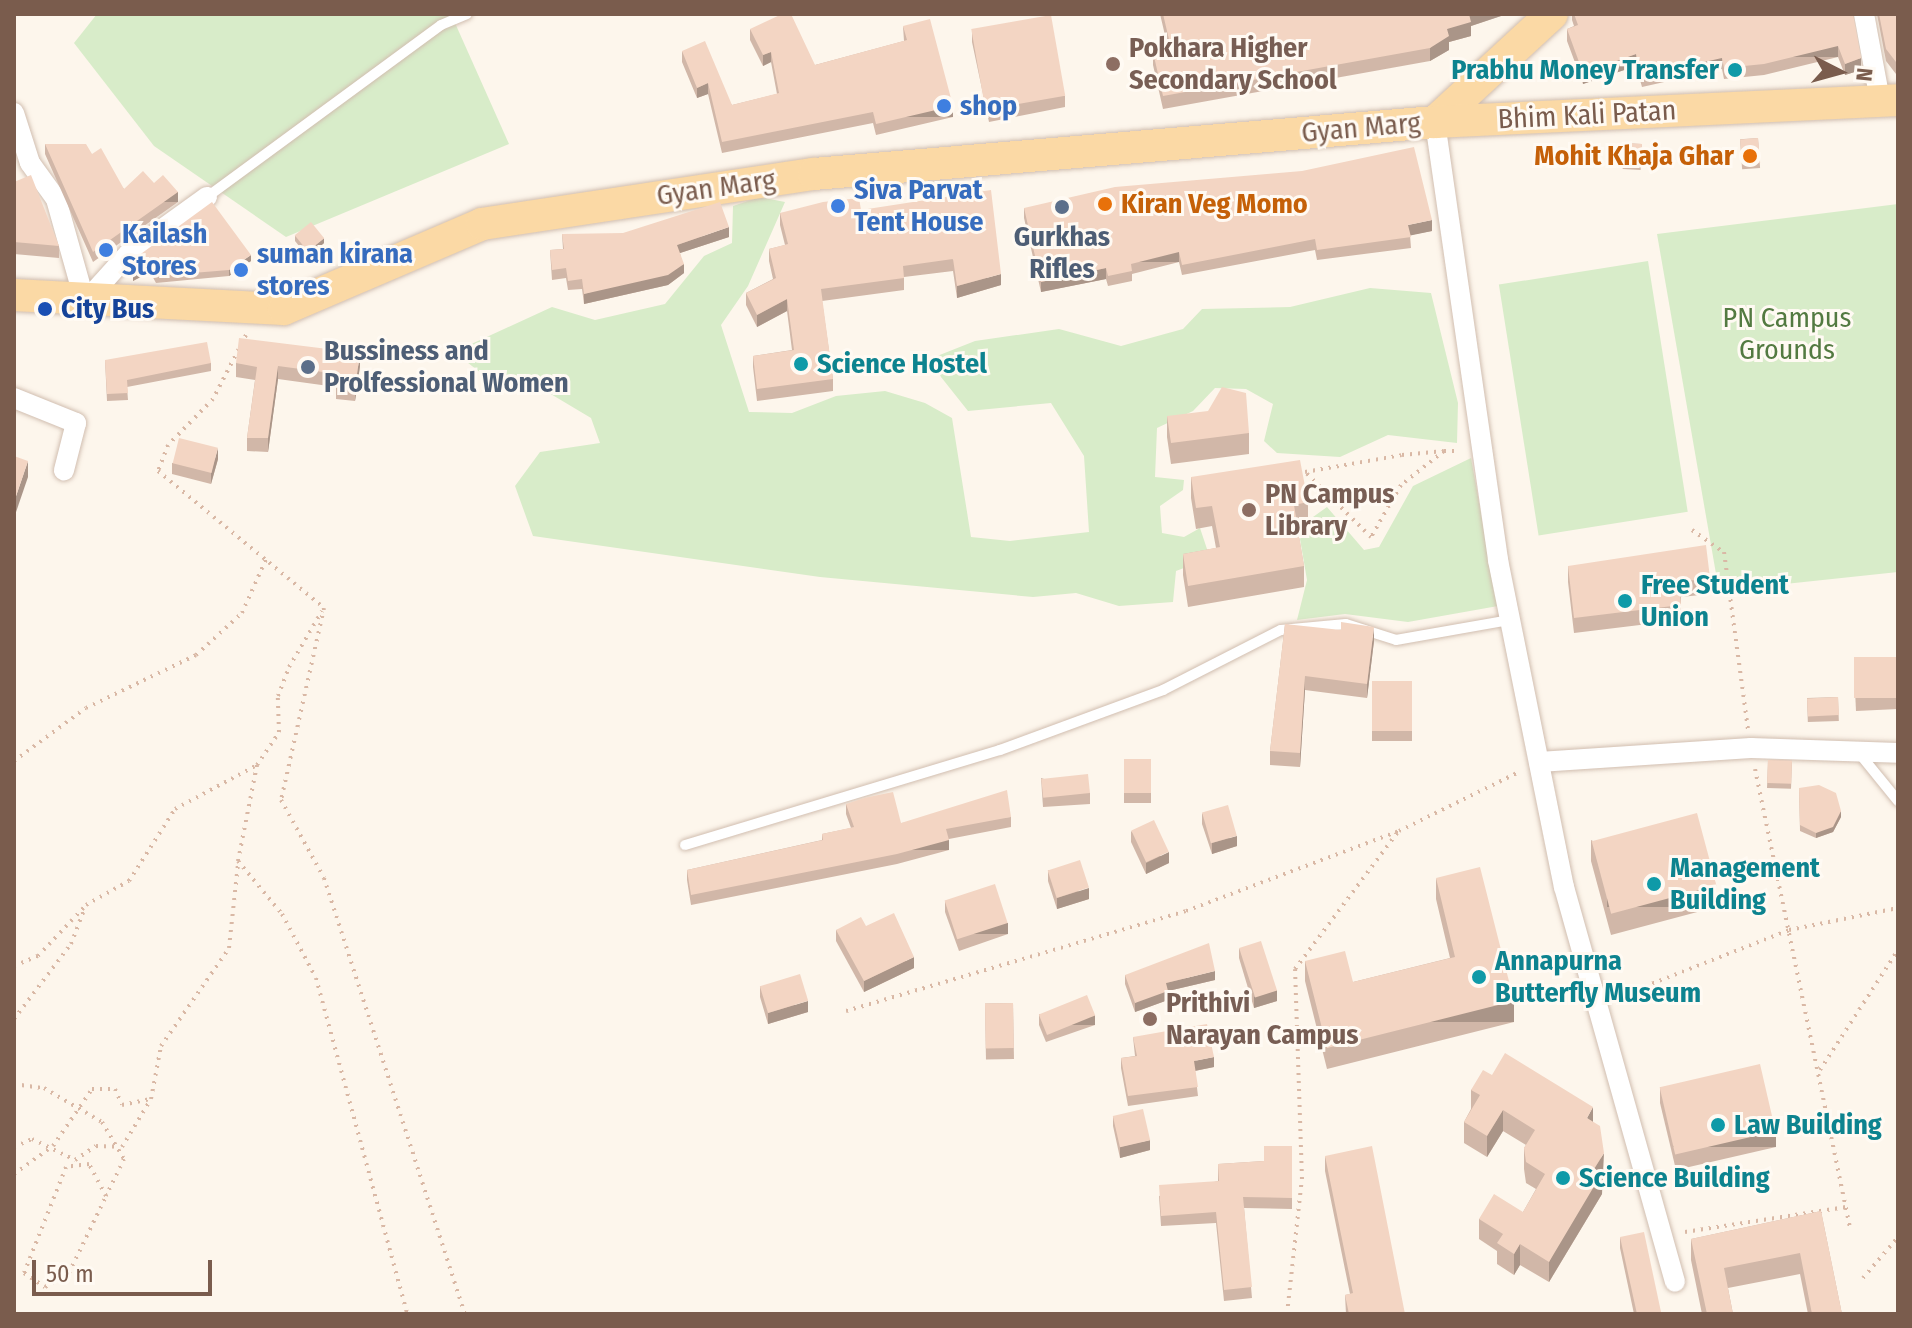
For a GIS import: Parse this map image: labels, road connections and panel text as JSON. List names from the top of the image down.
{
  "streets": {
    "main road": ["Bhim Kali Patan", "Gyan Marg"]
  },
  "crossings": [
    ["Bhim Kali Patan", "Gyan Marg"]
  ],
  "parks": ["PN Campus Grounds"],
  "places": [
    "Pokhara Higher Secondary School",
    "Prabhu Money Transfer",
    "shop",
    "Mohit Khaja Ghar",
    "Kiran Veg Momo",
    "Siva Parvat Tent House",
    "Gurkhas Rifles",
    "Kailash Stores",
    "suman kirana stores",
    "City Bus",
    "Science Hostel",
    "Bussiness and Prolfessional Women",
    "PN Campus Library",
    "Free Student Union",
    "Management Building",
    "Annapurna Butterfly Museum",
    "Prithivi Narayan Campus",
    "Law Building",
    "Science Building"
  ],
  "scale_bar": "50 m",
  "north": "right"
}
